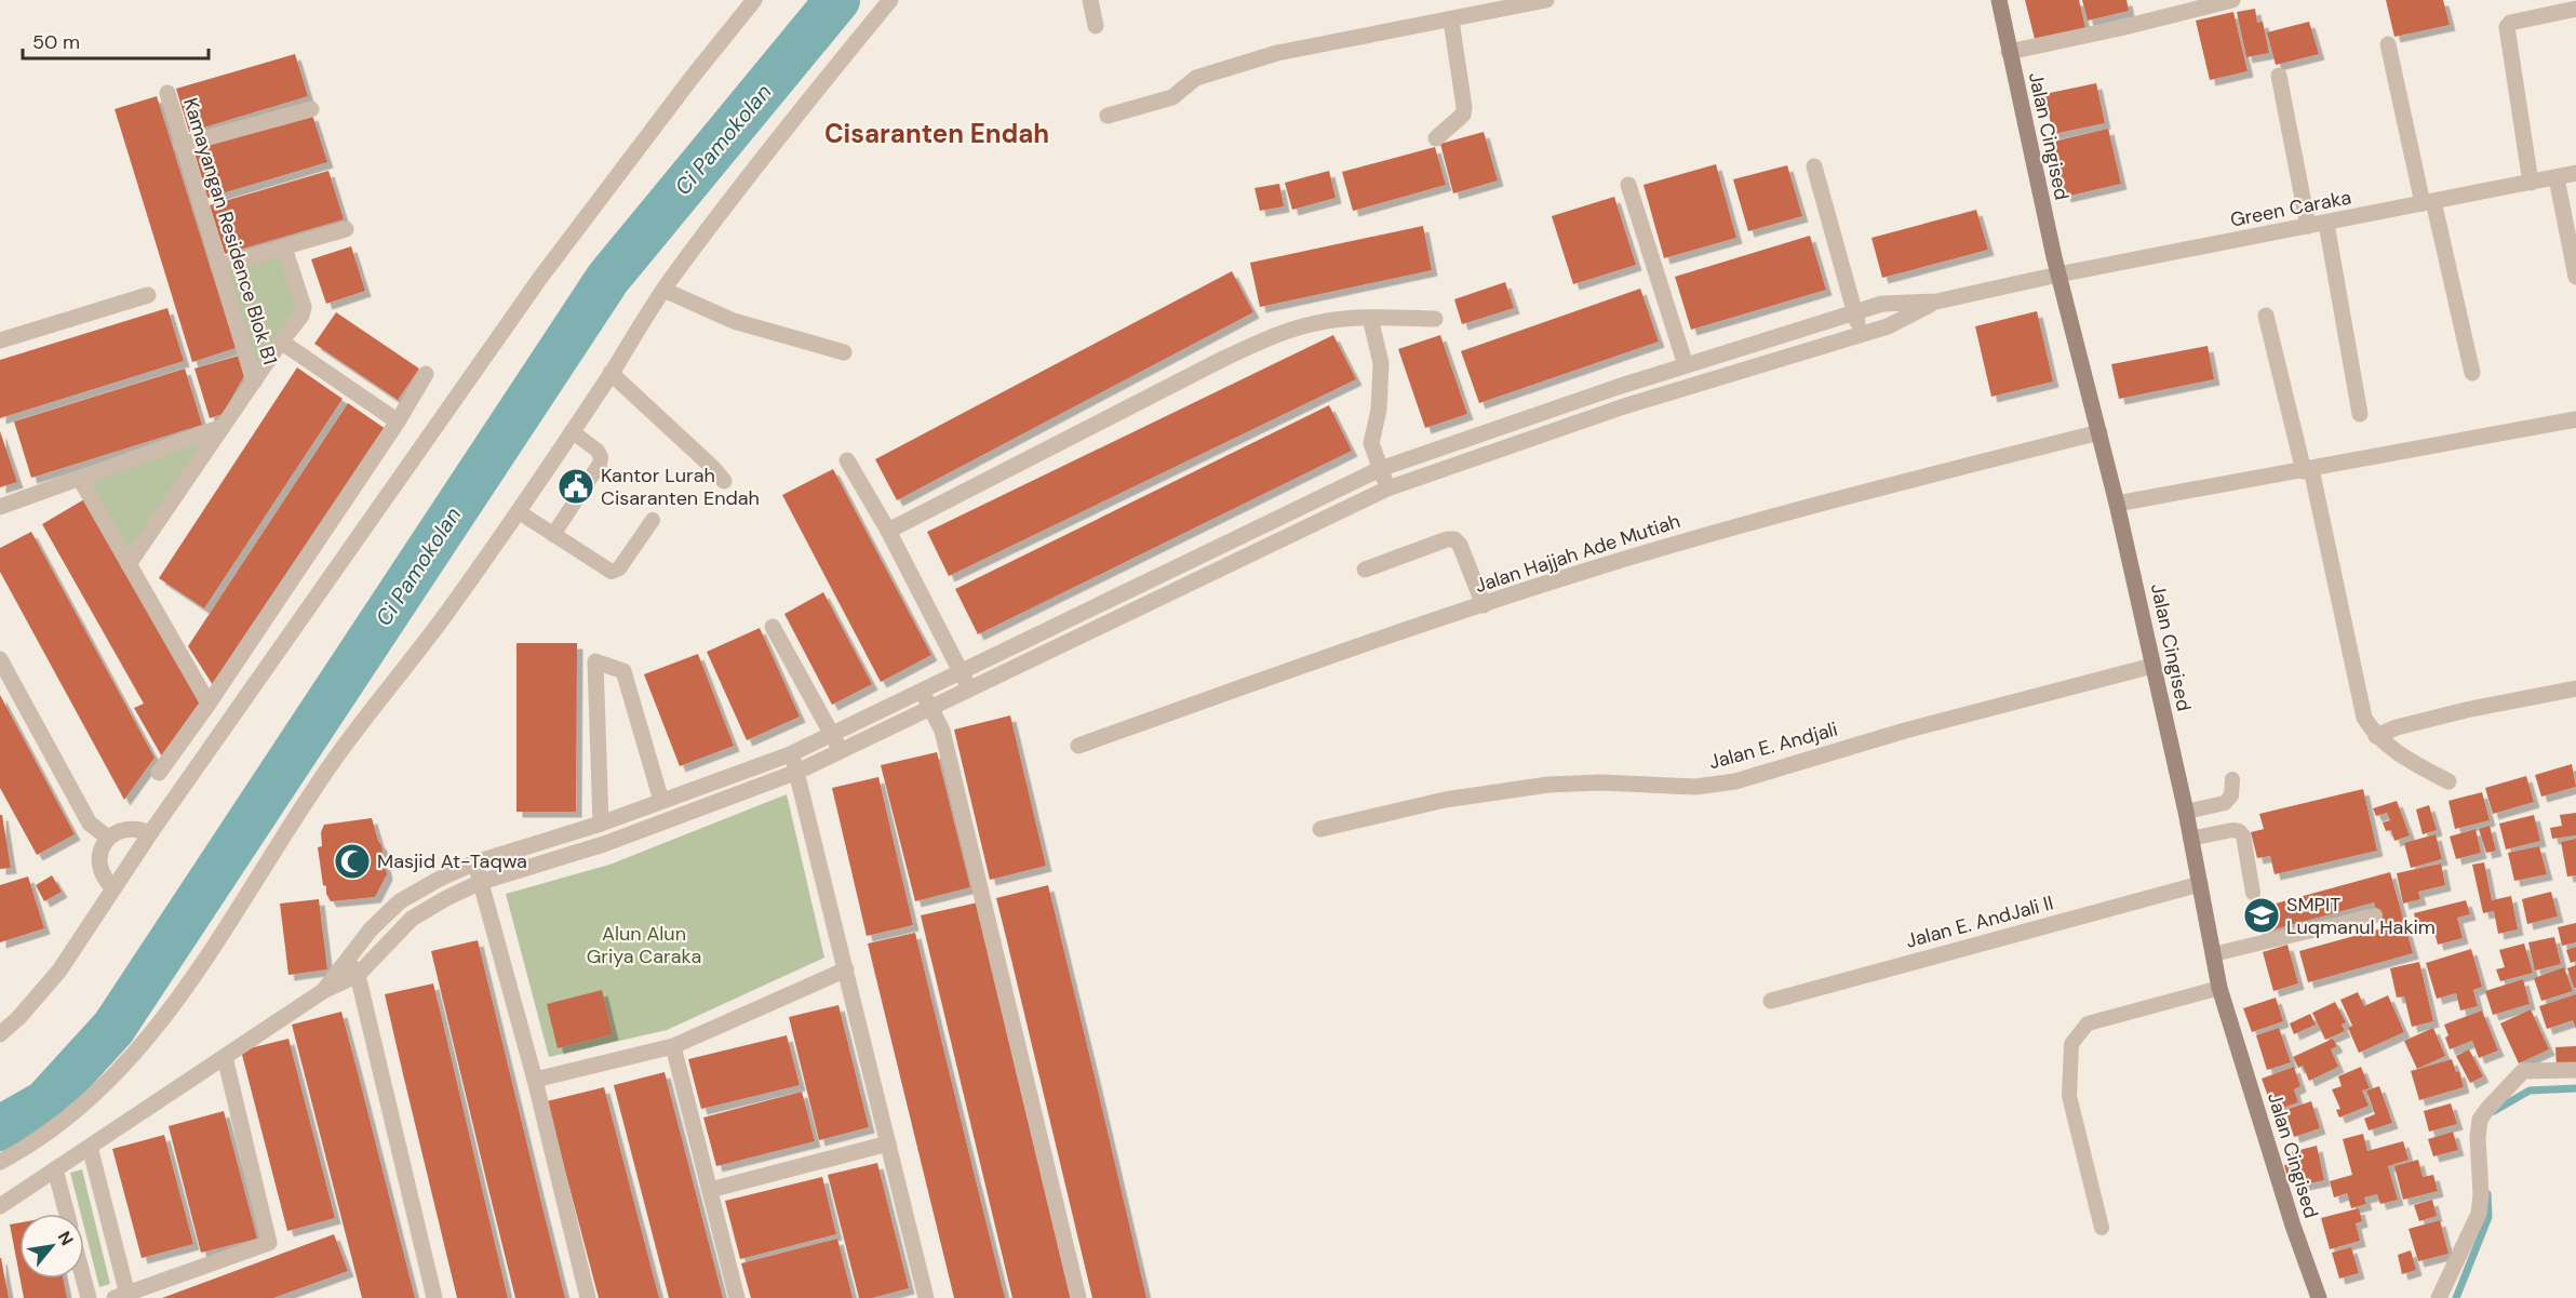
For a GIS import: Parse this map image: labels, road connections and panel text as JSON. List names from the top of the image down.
{
  "streets": {
    "main road": ["Jalan Cingised"],
    "street": [
      "Green Caraka",
      "Kamayangan Residence Blok B1",
      "Jalan Hajjah Ade Mutiah",
      "Jalan E. Andjali",
      "Jalan E. AndJali II"
    ]
  },
  "crossings": [
    ["Jalan Cingised", "Green Caraka"],
    ["Jalan Cingised", "Jalan Hajjah Ade Mutiah"],
    ["Jalan Cingised", "Jalan E. Andjali"],
    ["Jalan Cingised", "Jalan E. AndJali II"]
  ],
  "districts": ["Cisaranten Endah"],
  "water": ["Ci Pamokolan"],
  "parks": ["Alun Alun Griya Caraka"],
  "places": {
    "public building": ["Kantor Lurah Cisaranten Endah"],
    "mosque": ["Masjid At-Taqwa"],
    "school or university": ["SMPIT Luqmanul Hakim"]
  },
  "scale_bar": "50 m",
  "north": "top right"
}
